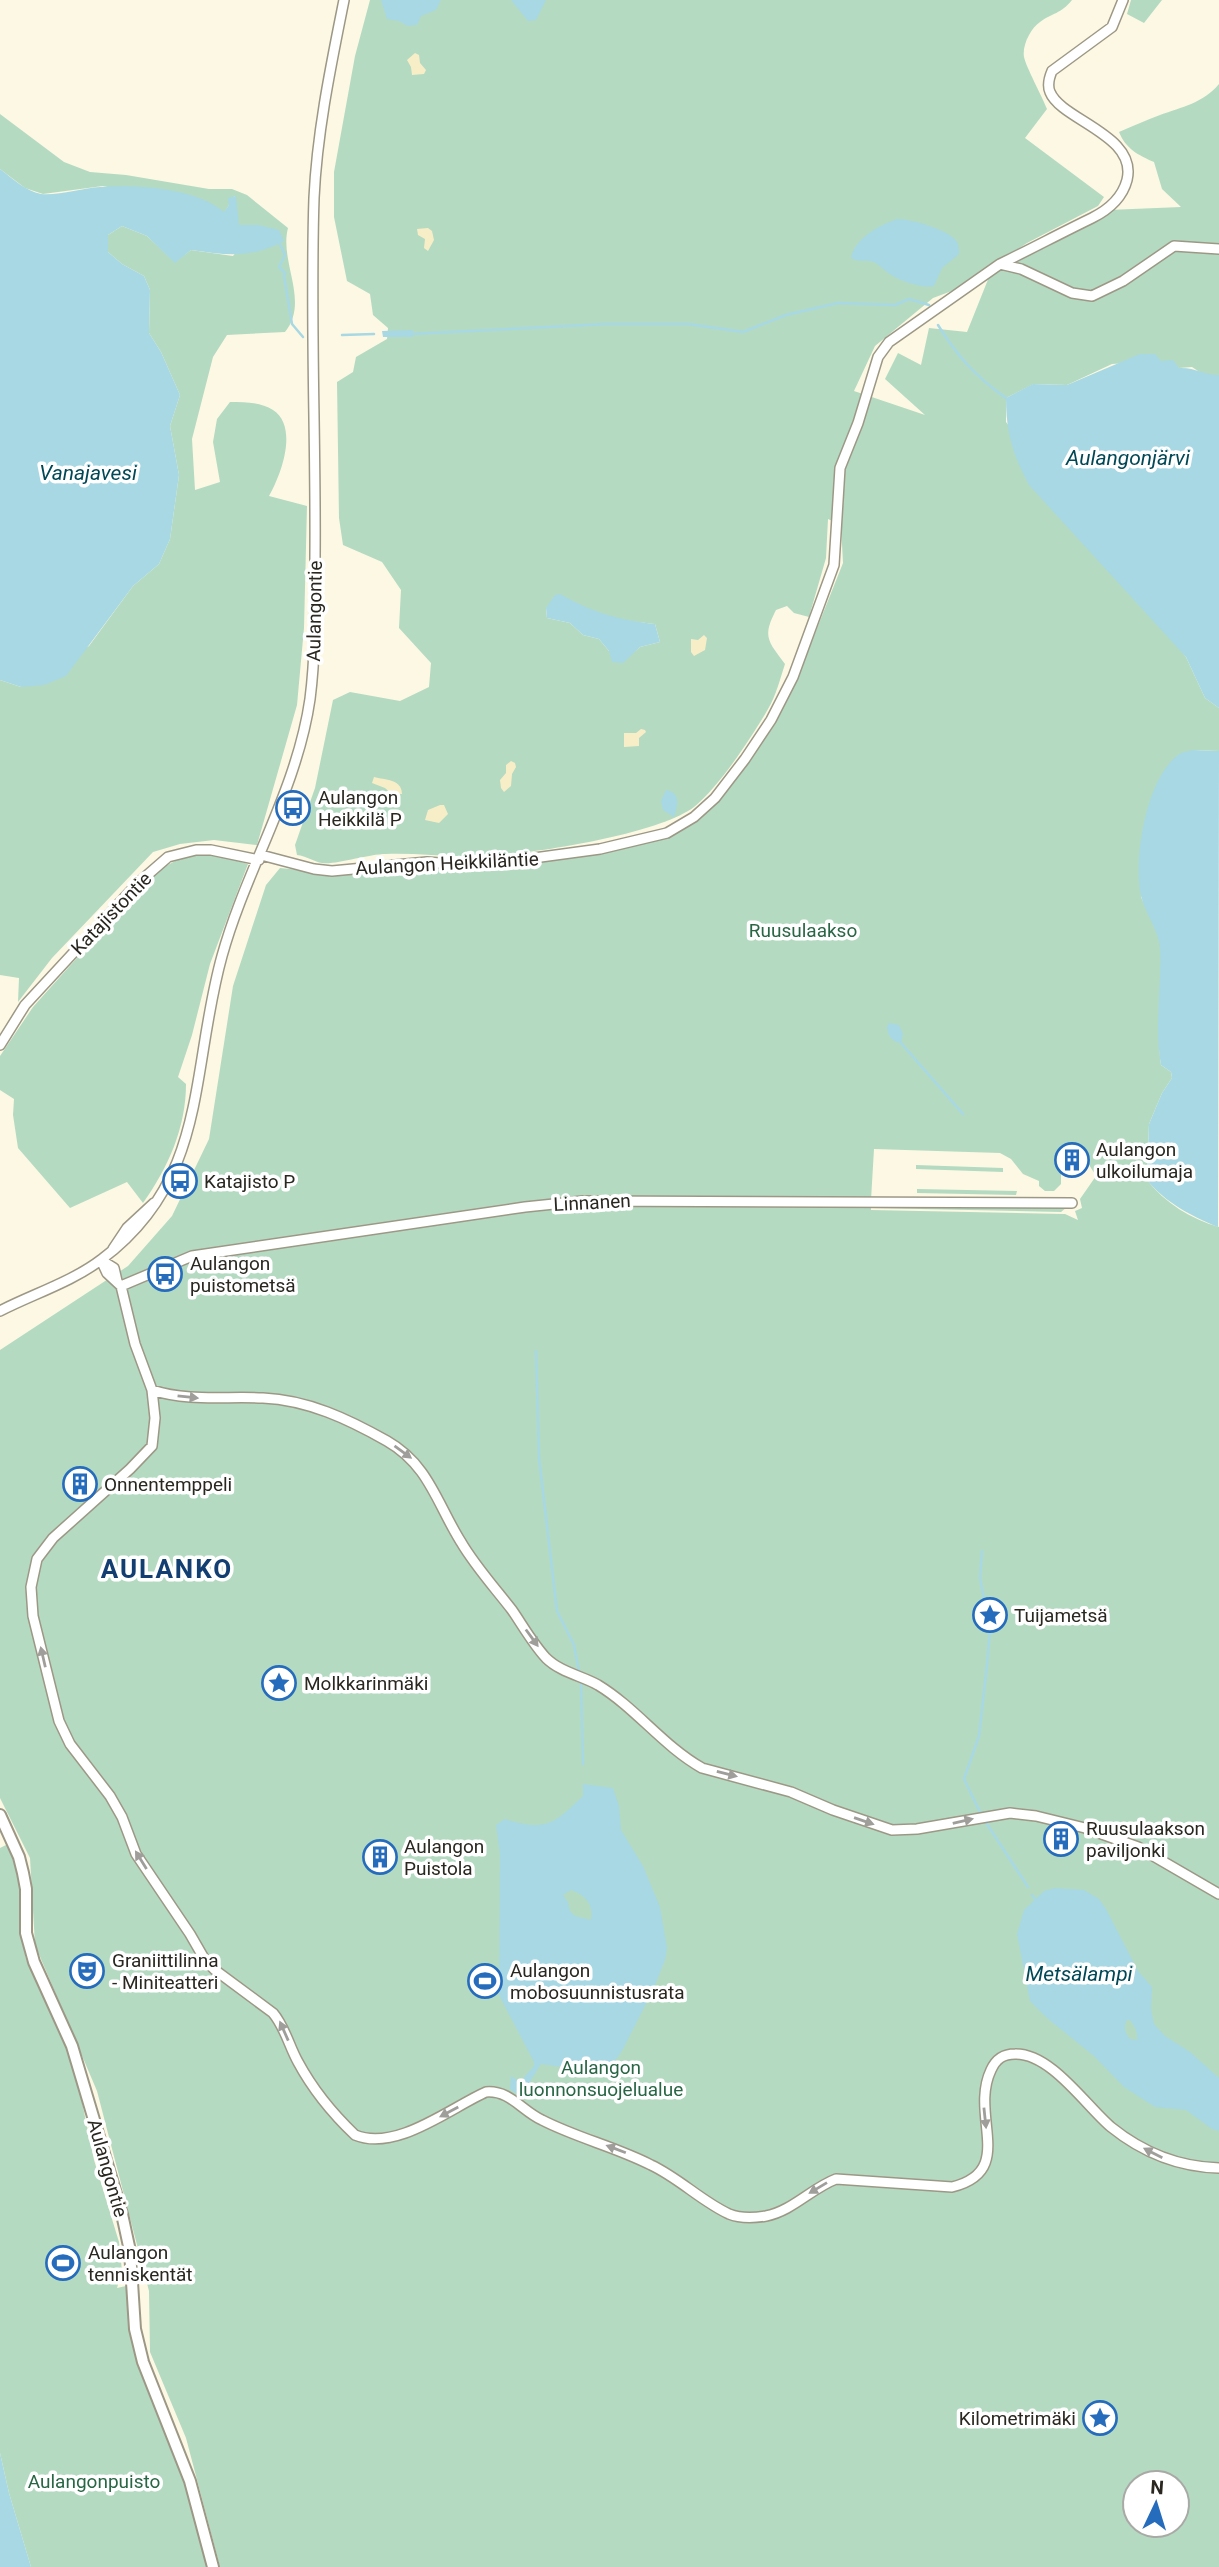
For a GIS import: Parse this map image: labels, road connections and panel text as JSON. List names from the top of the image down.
{
  "streets": {
    "main road": ["Aulangontie"],
    "street": ["Aulangon Heikkiläntie", "Katajistontie", "Linnanen"]
  },
  "crossings": [
    ["Aulangontie", "Aulangon Heikkiläntie"],
    ["Aulangontie", "Katajistontie"],
    ["Aulangon Heikkiläntie", "Katajistontie"]
  ],
  "districts": ["AULANKO"],
  "water": ["Aulangonjärvi", "Vanajavesi", "Metsälampi"],
  "parks": ["Ruusulaakso", "Aulangon luonnonsuojelualue", "Aulangonpuisto"],
  "places": {
    "bus stop": ["Aulangon Heikkilä P", "Katajisto P", "Aulangon puistometsä"],
    "building": [
      "Aulangon ulkoilumaja",
      "Onnentemppeli",
      "Ruusulaakson paviljonki",
      "Aulangon Puistola"
    ],
    "place": ["Tuijametsä", "Molkkarinmäki", "Kilometrimäki"],
    "theatre": ["Graniittilinna - Miniteatteri"],
    "sports": ["Aulangon mobosuunnistusrata", "Aulangon tenniskentät"]
  },
  "north": "top"
}
